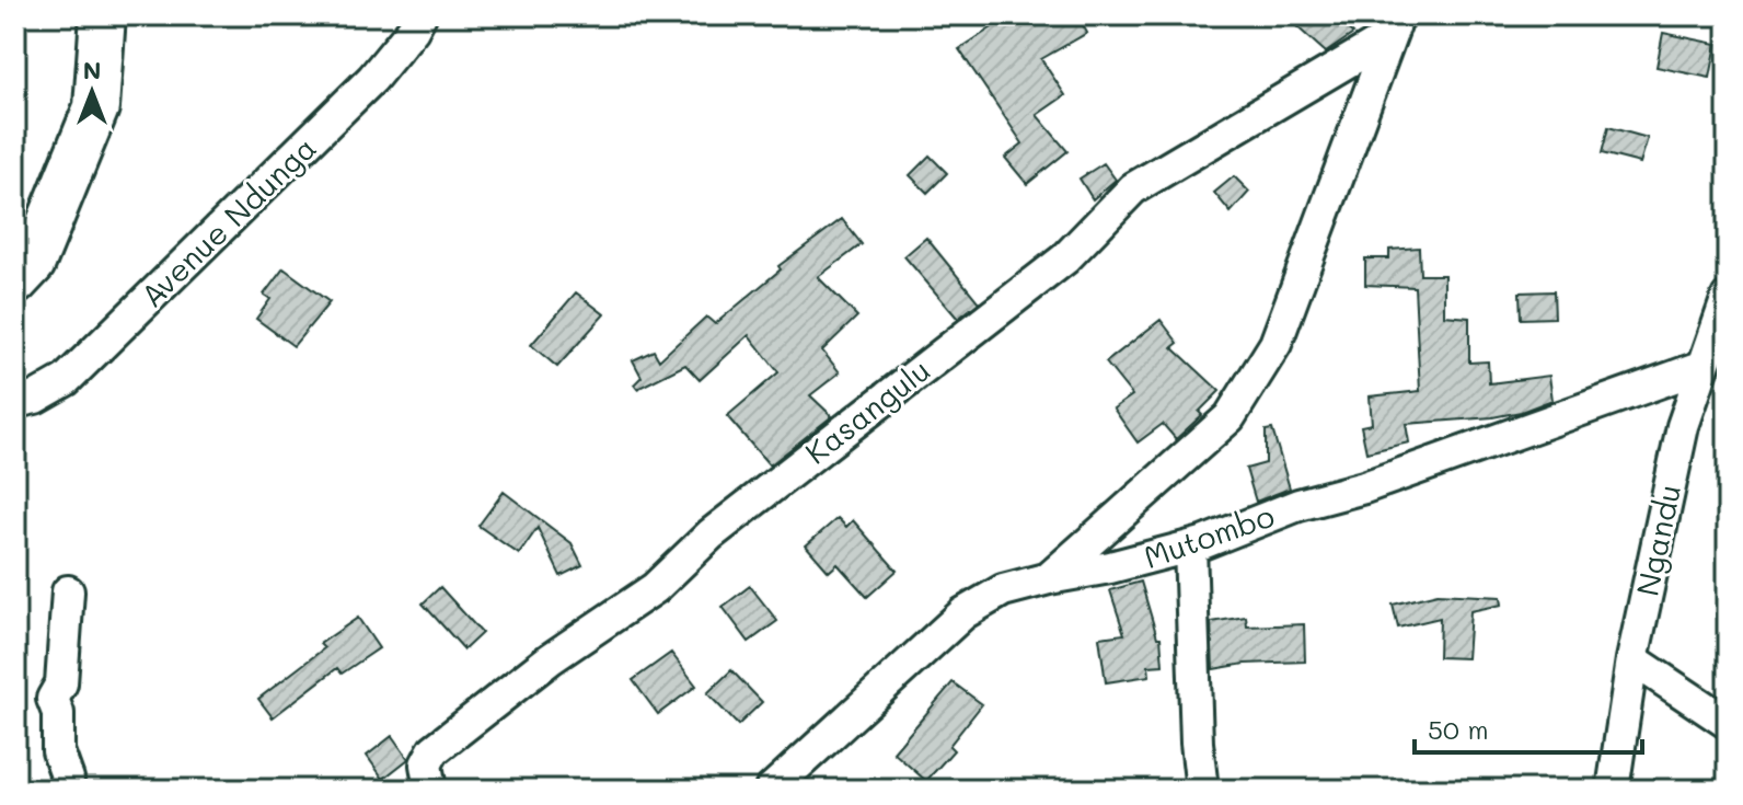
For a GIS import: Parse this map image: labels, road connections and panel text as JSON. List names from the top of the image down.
{
  "streets": {
    "street": [
      "Avenue Ndunga",
      "Kasangulu",
      "Mutombo",
      "Ngandu"
    ]
  },
  "crossings": [
    ["Mutombo", "Ngandu"]
  ],
  "scale_bar": "50 m",
  "north": "top"
}
